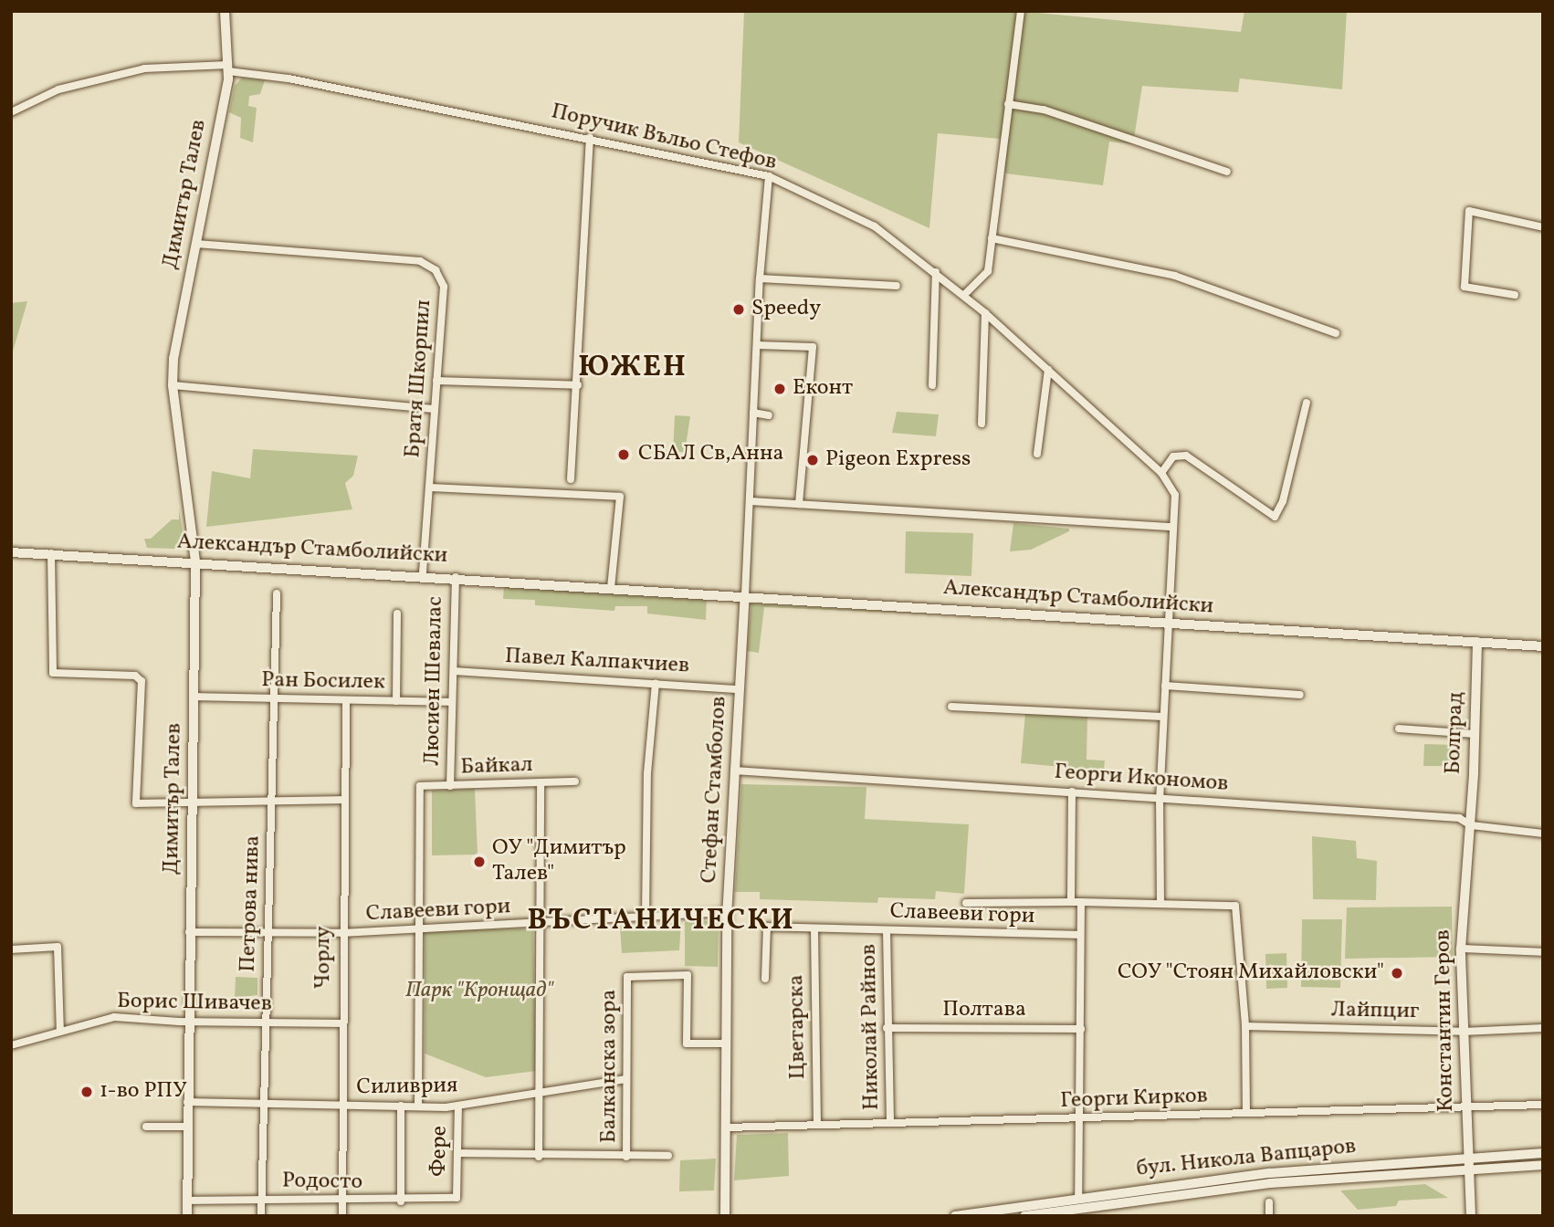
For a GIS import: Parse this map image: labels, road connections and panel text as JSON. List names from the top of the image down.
{
  "streets": {
    "street": [
      "Поручик Въльо Стефов",
      "Димитър Талев",
      "Братя Шкорпил",
      "Александър Стамболийски",
      "Павел Калпакчиев",
      "Люсиен Шевалас",
      "Ран Босилек",
      "Болград",
      "Байкал",
      "Георги Икономов",
      "Стефан Стамболов",
      "Петрова нива",
      "Славееви гори",
      "Чорлу",
      "Борис Шивачев",
      "Полтава",
      "Лайпциг",
      "Константин Геров",
      "Цветарска",
      "Николай Райнов",
      "Балканска зора",
      "Силиврия",
      "Георги Кирков",
      "Фере",
      "бул. Никола Вапцаров",
      "Родосто"
    ]
  },
  "crossings": [
    ["Поручик Въльо Стефов", "Димитър Талев"],
    ["Димитър Талев", "Братя Шкорпил"],
    ["Димитър Талев", "Александър Стамболийски"],
    ["Димитър Талев", "Ран Босилек"],
    ["Димитър Талев", "Славееви гори"],
    ["Димитър Талев", "Борис Шивачев"],
    ["Димитър Талев", "Силиврия"],
    ["Димитър Талев", "Родосто"],
    ["Братя Шкорпил", "Александър Стамболийски"],
    ["Александър Стамболийски", "Люсиен Шевалас"],
    ["Александър Стамболийски", "Болград"],
    ["Александър Стамболийски", "Стефан Стамболов"],
    ["Павел Калпакчиев", "Люсиен Шевалас"],
    ["Павел Калпакчиев", "Стефан Стамболов"],
    ["Люсиен Шевалас", "Ран Босилек"],
    ["Люсиен Шевалас", "Байкал"],
    ["Люсиен Шевалас", "Славееви гори"],
    ["Люсиен Шевалас", "Силиврия"],
    ["Ран Босилек", "Петрова нива"],
    ["Ран Босилек", "Чорлу"],
    ["Болград", "Георги Икономов"],
    ["Болград", "Константин Геров"],
    ["Георги Икономов", "Стефан Стамболов"],
    ["Георги Икономов", "Константин Геров"],
    ["Стефан Стамболов", "Славееви гори"],
    ["Стефан Стамболов", "Балканска зора"],
    ["Стефан Стамболов", "Георги Кирков"],
    ["Петрова нива", "Славееви гори"],
    ["Петрова нива", "Борис Шивачев"],
    ["Петрова нива", "Силиврия"],
    ["Петрова нива", "Родосто"],
    ["Славееви гори", "Чорлу"],
    ["Славееви гори", "Цветарска"],
    ["Славееви гори", "Николай Райнов"],
    ["Чорлу", "Борис Шивачев"],
    ["Чорлу", "Силиврия"],
    ["Чорлу", "Родосто"],
    ["Полтава", "Николай Райнов"],
    ["Лайпциг", "Константин Геров"],
    ["Константин Геров", "Георги Кирков"],
    ["Константин Геров", "бул. Никола Вапцаров"],
    ["Цветарска", "Георги Кирков"],
    ["Николай Райнов", "Георги Кирков"],
    ["Балканска зора", "Силиврия"],
    ["Силиврия", "Фере"],
    ["Фере", "Родосто"]
  ],
  "districts": ["ЮЖЕН", "ВЪСТАНИЧЕСКИ"],
  "parks": ["Парк \"Кронщад\""],
  "places": [
    "Speedy",
    "Еконт",
    "СБАЛ Св,Анна",
    "Pigeon Express",
    "ОУ \"Димитър Талев\"",
    "СОУ \"Стоян Михайловски\"",
    "1-во РПУ"
  ]
}
